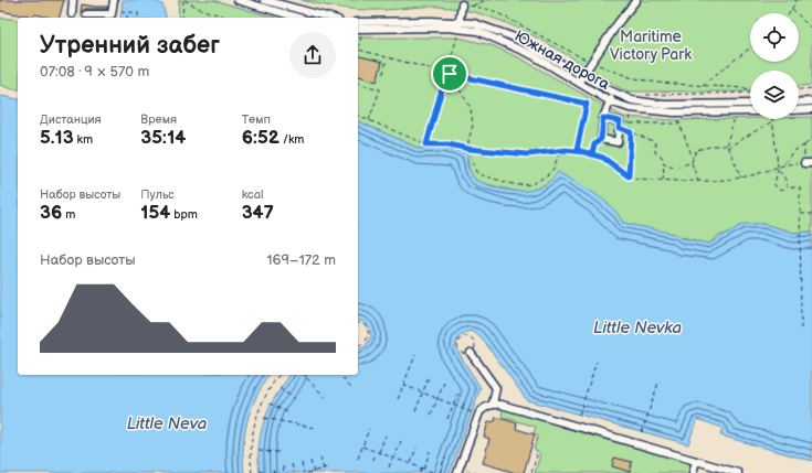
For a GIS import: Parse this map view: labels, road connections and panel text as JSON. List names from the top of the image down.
{
  "streets": {
    "street": ["Южная дорога"]
  },
  "water": ["Little Nevka", "Little Neva"],
  "parks": ["Maritime Victory Park"],
  "page": {
    "heading": ["Утренний забег", "07:08 · 9 × 570 m"],
    "stats": [
      ["Дистанция", "5.13 km"],
      ["Время", "35:14"],
      ["Темп", "6:52 /km"],
      ["Набор высоты", "36 m"],
      ["Пульс", "154 bpm"],
      ["kcal", "347"]
    ],
    "chart": ["Набор высоты", "169–172 m"]
  }
}
